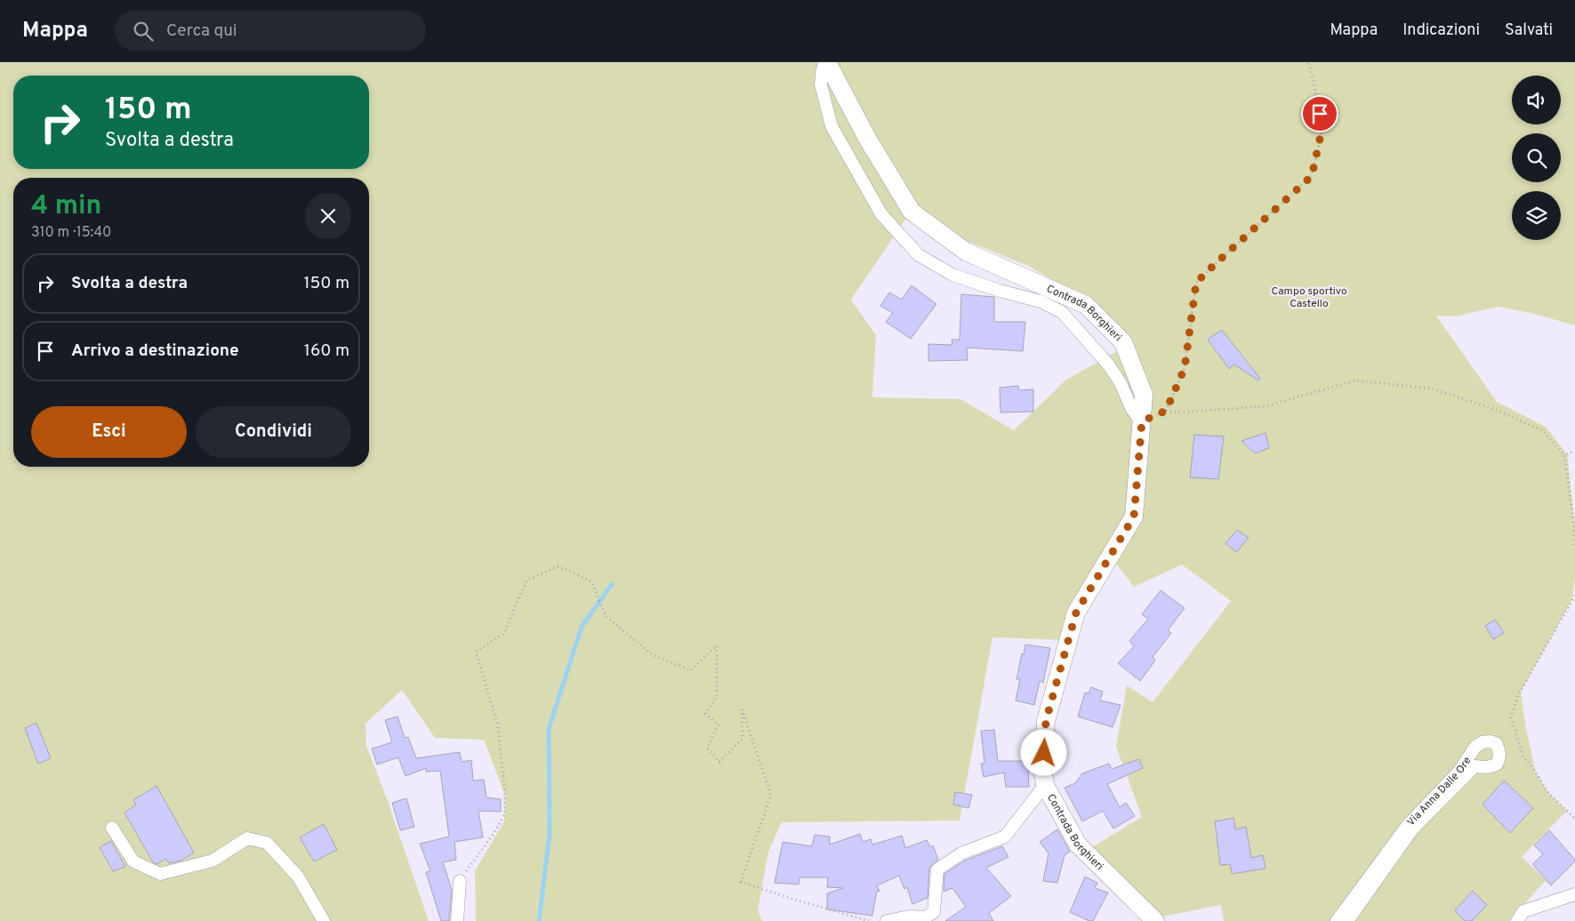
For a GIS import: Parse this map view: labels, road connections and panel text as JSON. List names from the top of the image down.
{
  "streets": {
    "street": ["Contrada Borghieri", "Via Anna Dalle Ore"]
  },
  "parks": ["Campo sportivo Castello"],
  "page": {
    "header": "Mappa",
    "search": "Cerca qui",
    "nav": ["Mappa", "Indicazioni", "Salvati"],
    "turn": ["150 m", "Svolta a destra"],
    "heading": ["4 min", "310 m · 15:40"],
    "list": [
      {
        "name": "Svolta a destra",
        "value": "150 m"
      },
      {
        "name": "Arrivo a destinazione",
        "value": "160 m"
      }
    ],
    "buttons": ["Esci", "Condividi"]
  }
}
